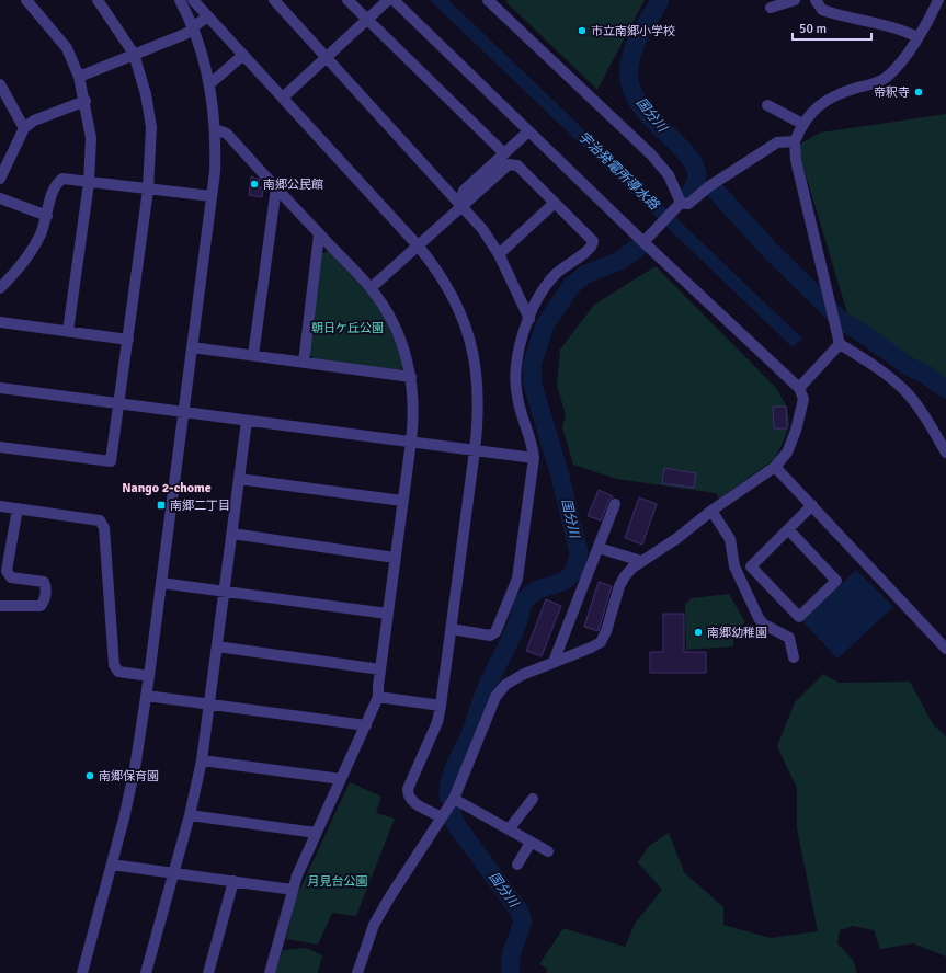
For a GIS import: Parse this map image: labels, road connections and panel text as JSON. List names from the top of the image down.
{
  "districts": ["Nango 2-chome"],
  "water": ["国分川", "宇治発電所導水路"],
  "parks": ["朝日ケ丘公園", "月見台公園"],
  "places": {
    "other": [
      "市立南郷小学校",
      "帝釈寺",
      "南郷公民館",
      "南郷幼稚園",
      "南郷保育園"
    ],
    "transit": ["南郷二丁目"]
  },
  "scale_bar": "50 m"
}
